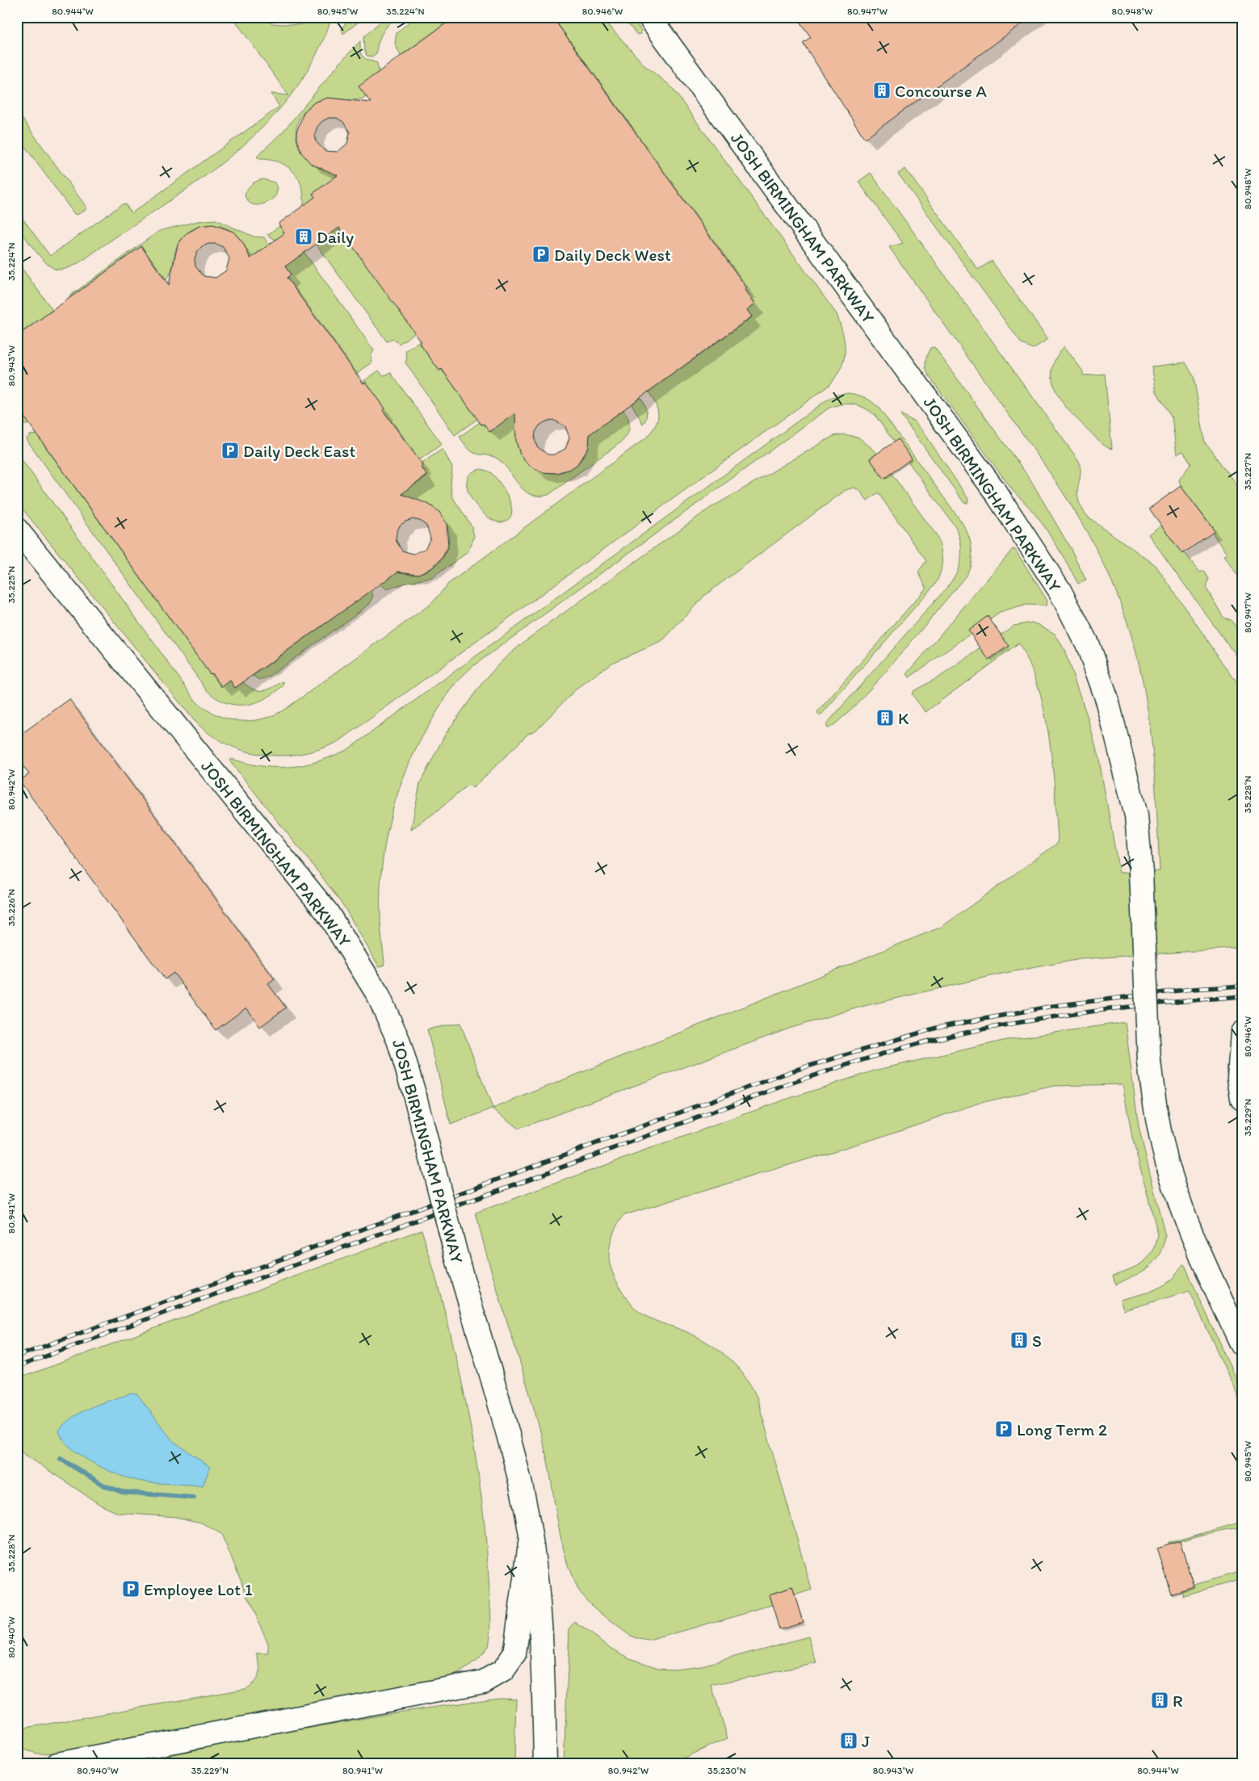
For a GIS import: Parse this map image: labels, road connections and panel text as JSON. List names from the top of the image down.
{
  "streets": {
    "main road": ["JOSH BIRMINGHAM PARKWAY"]
  },
  "places": {
    "building": [
      "Concourse A",
      "Daily",
      "K",
      "S",
      "R",
      "J"
    ],
    "parking": [
      "Daily Deck West",
      "Daily Deck East",
      "Long Term 2",
      "Employee Lot 1"
    ]
  },
  "coordinates": [
    "80.944°W",
    "80.945°W",
    "35.224°N",
    "80.946°W",
    "80.947°W",
    "80.948°W",
    "80.943°W",
    "35.227°N",
    "35.225°N",
    "80.942°W",
    "35.228°N",
    "35.226°N",
    "35.229°N",
    "80.941°W",
    "80.940°W",
    "35.230°N"
  ]
}
